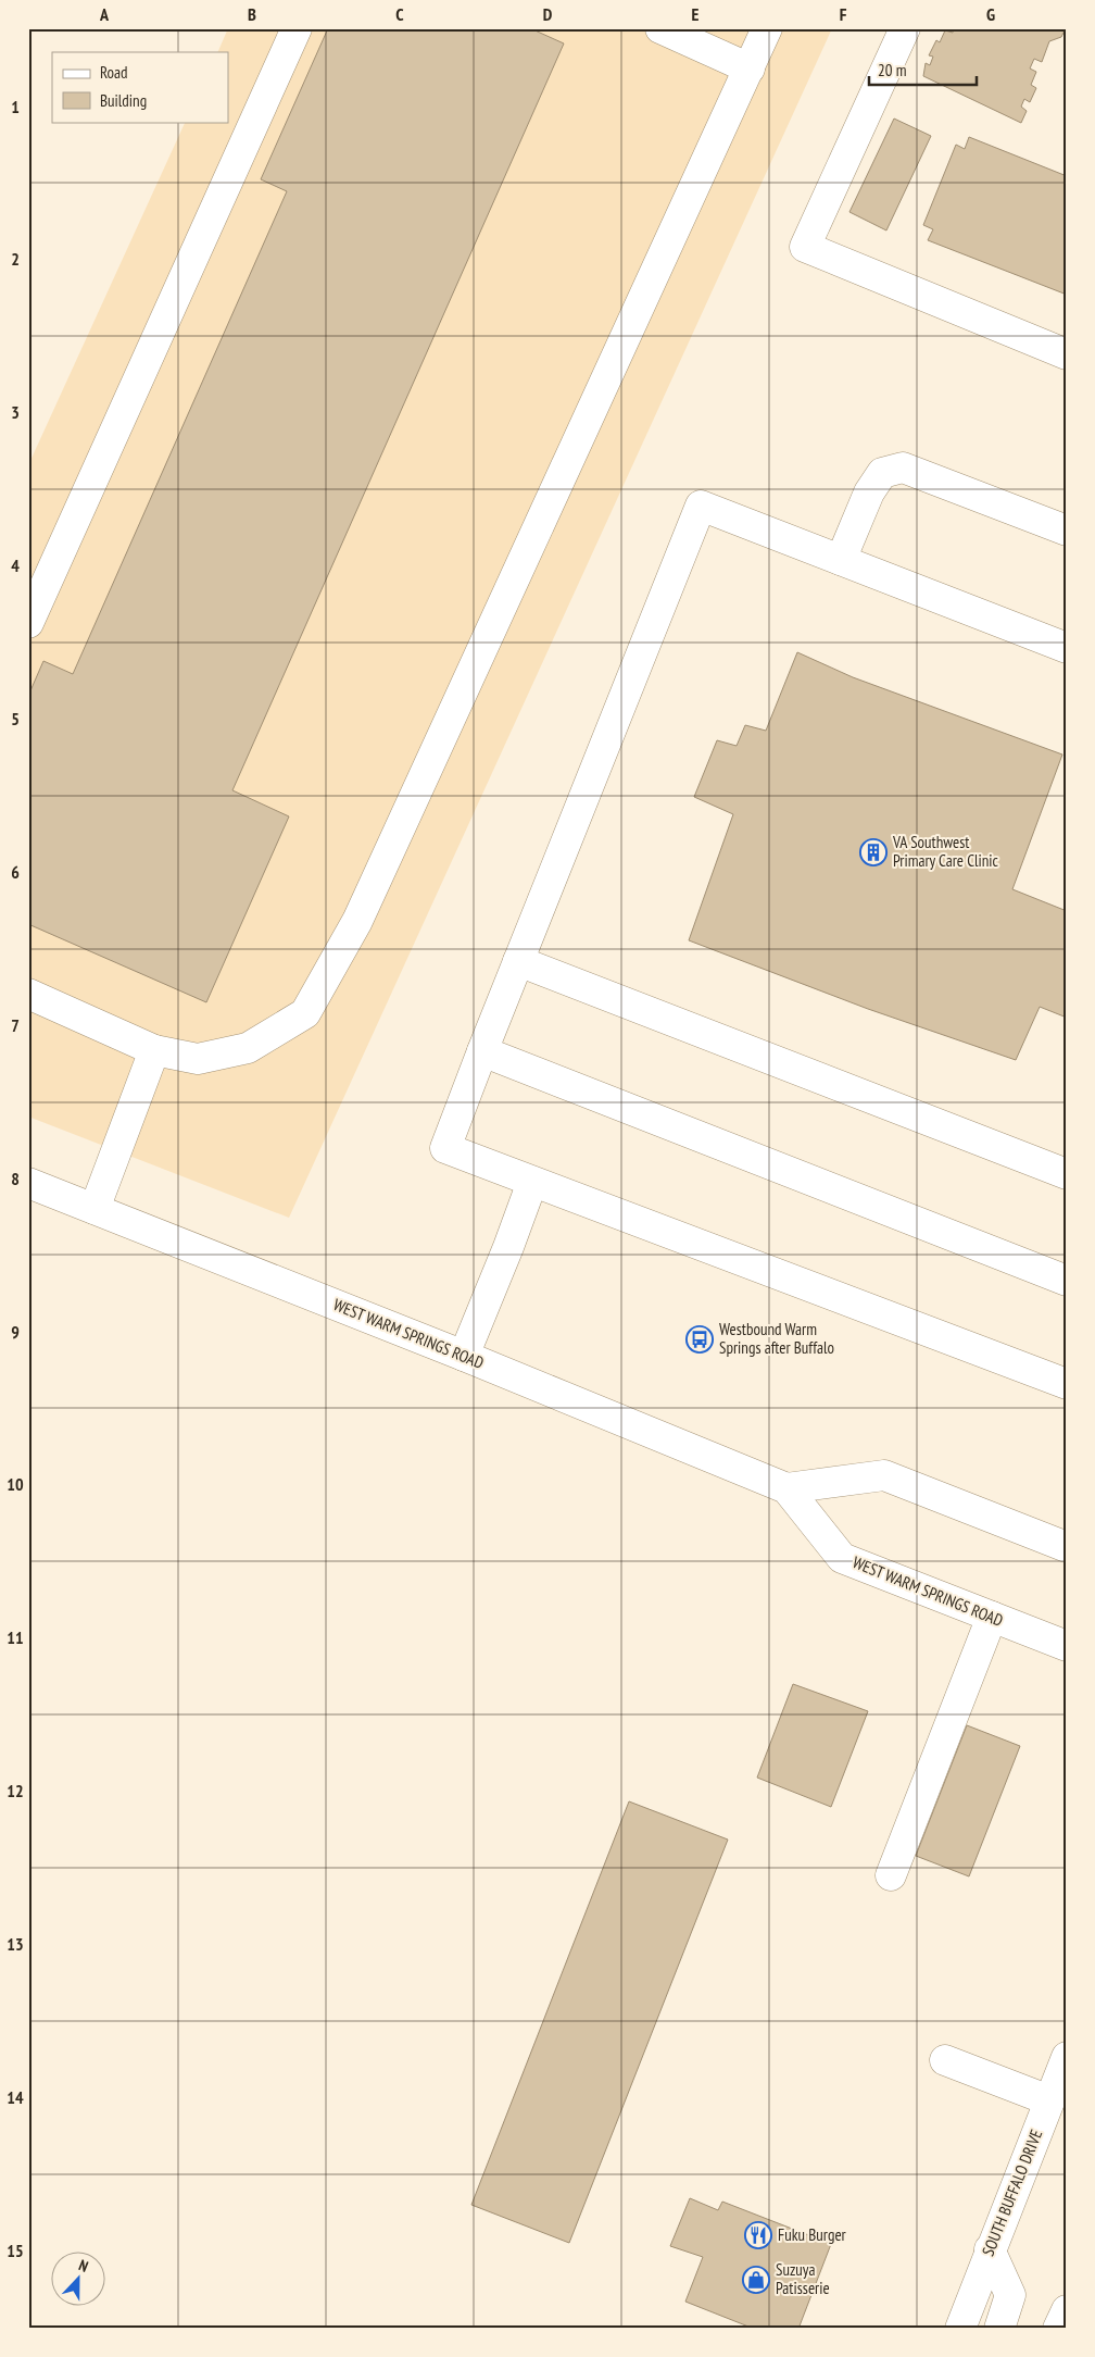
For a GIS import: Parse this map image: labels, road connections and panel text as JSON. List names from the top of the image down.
{
  "streets": {
    "main road": ["WEST WARM SPRINGS ROAD", "SOUTH BUFFALO DRIVE"]
  },
  "places": {
    "building": ["VA Southwest Primary Care Clinic"],
    "bus stop": ["Westbound Warm Springs after Buffalo"],
    "restaurant": ["Fuku Burger"],
    "shop": ["Suzuya Patisserie"]
  },
  "legend": ["Road", "Building"],
  "scale_bar": "20 m",
  "north": "top",
  "grid": {
    "columns": [
      "A",
      "B",
      "C",
      "D",
      "E",
      "F",
      "G"
    ],
    "rows": [
      "1",
      "2",
      "3",
      "4",
      "5",
      "6",
      "7",
      "8",
      "9",
      "10",
      "11",
      "12",
      "13",
      "14",
      "15"
    ]
  }
}
